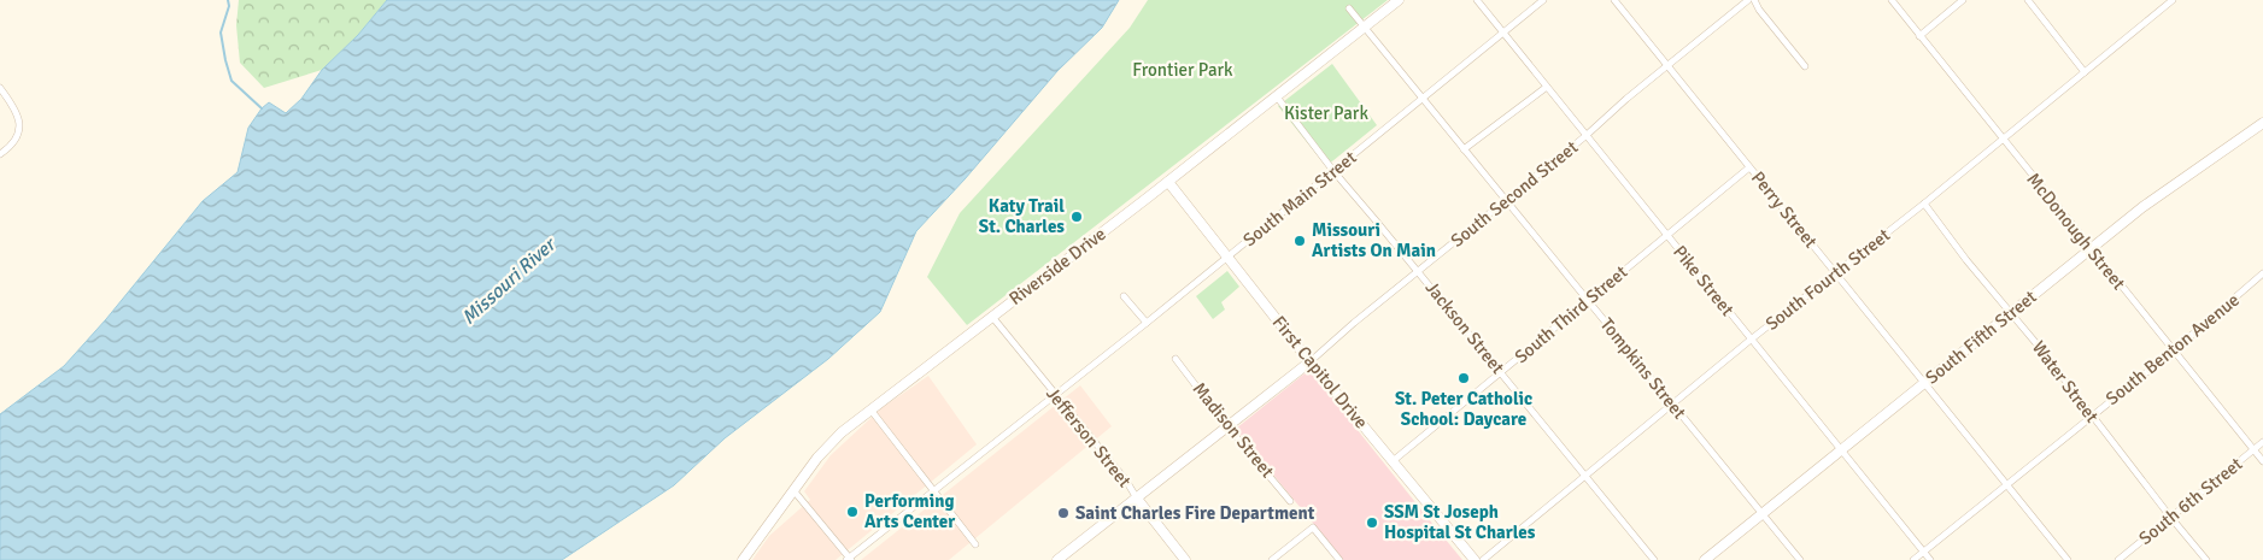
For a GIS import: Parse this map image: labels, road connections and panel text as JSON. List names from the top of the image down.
{
  "streets": {
    "main road": [
      "South Second Street",
      "Riverside Drive",
      "South Fifth Street",
      "First Capitol Drive",
      "Jefferson Street"
    ],
    "street": [
      "South Main Street",
      "Perry Street",
      "McDonough Street",
      "South Fourth Street",
      "Pike Street",
      "South Third Street",
      "Jackson Street",
      "South Benton Avenue",
      "Tompkins Street",
      "Water Street",
      "Madison Street",
      "South 6th Street"
    ]
  },
  "crossings": [
    ["South Second Street", "Perry Street"],
    ["South Second Street", "Pike Street"],
    ["South Second Street", "Jackson Street"],
    ["South Second Street", "Tompkins Street"],
    ["South Second Street", "First Capitol Drive"],
    ["South Second Street", "Madison Street"],
    ["South Second Street", "Jefferson Street"],
    ["South Main Street", "Pike Street"],
    ["South Main Street", "Jackson Street"],
    ["South Main Street", "Tompkins Street"],
    ["South Main Street", "First Capitol Drive"],
    ["South Main Street", "Jefferson Street"],
    ["Perry Street", "South Fourth Street"],
    ["Perry Street", "South Third Street"],
    ["Perry Street", "South Fifth Street"],
    ["Perry Street", "South Benton Avenue"],
    ["McDonough Street", "South Fourth Street"],
    ["McDonough Street", "South Fifth Street"],
    ["McDonough Street", "South Benton Avenue"],
    ["McDonough Street", "South 6th Street"],
    ["Riverside Drive", "Jackson Street"],
    ["Riverside Drive", "Tompkins Street"],
    ["Riverside Drive", "First Capitol Drive"],
    ["Riverside Drive", "Jefferson Street"],
    ["South Fourth Street", "Pike Street"],
    ["South Fourth Street", "Jackson Street"],
    ["South Fourth Street", "Tompkins Street"],
    ["South Fourth Street", "Water Street"],
    ["Pike Street", "South Third Street"],
    ["Pike Street", "South Fifth Street"],
    ["Pike Street", "South Benton Avenue"],
    ["South Third Street", "Jackson Street"],
    ["South Third Street", "Tompkins Street"],
    ["South Third Street", "First Capitol Drive"],
    ["South Fifth Street", "Tompkins Street"],
    ["South Fifth Street", "Water Street"],
    ["South Benton Avenue", "Water Street"],
    ["Water Street", "South 6th Street"]
  ],
  "water": ["Missouri River"],
  "parks": ["Frontier Park", "Kister Park"],
  "places": [
    "Katy Trail St. Charles",
    "Missouri Artists On Main",
    "St. Peter Catholic School: Daycare",
    "Performing Arts Center",
    "Saint Charles Fire Department",
    "SSM St Joseph Hospital St Charles"
  ]
}
